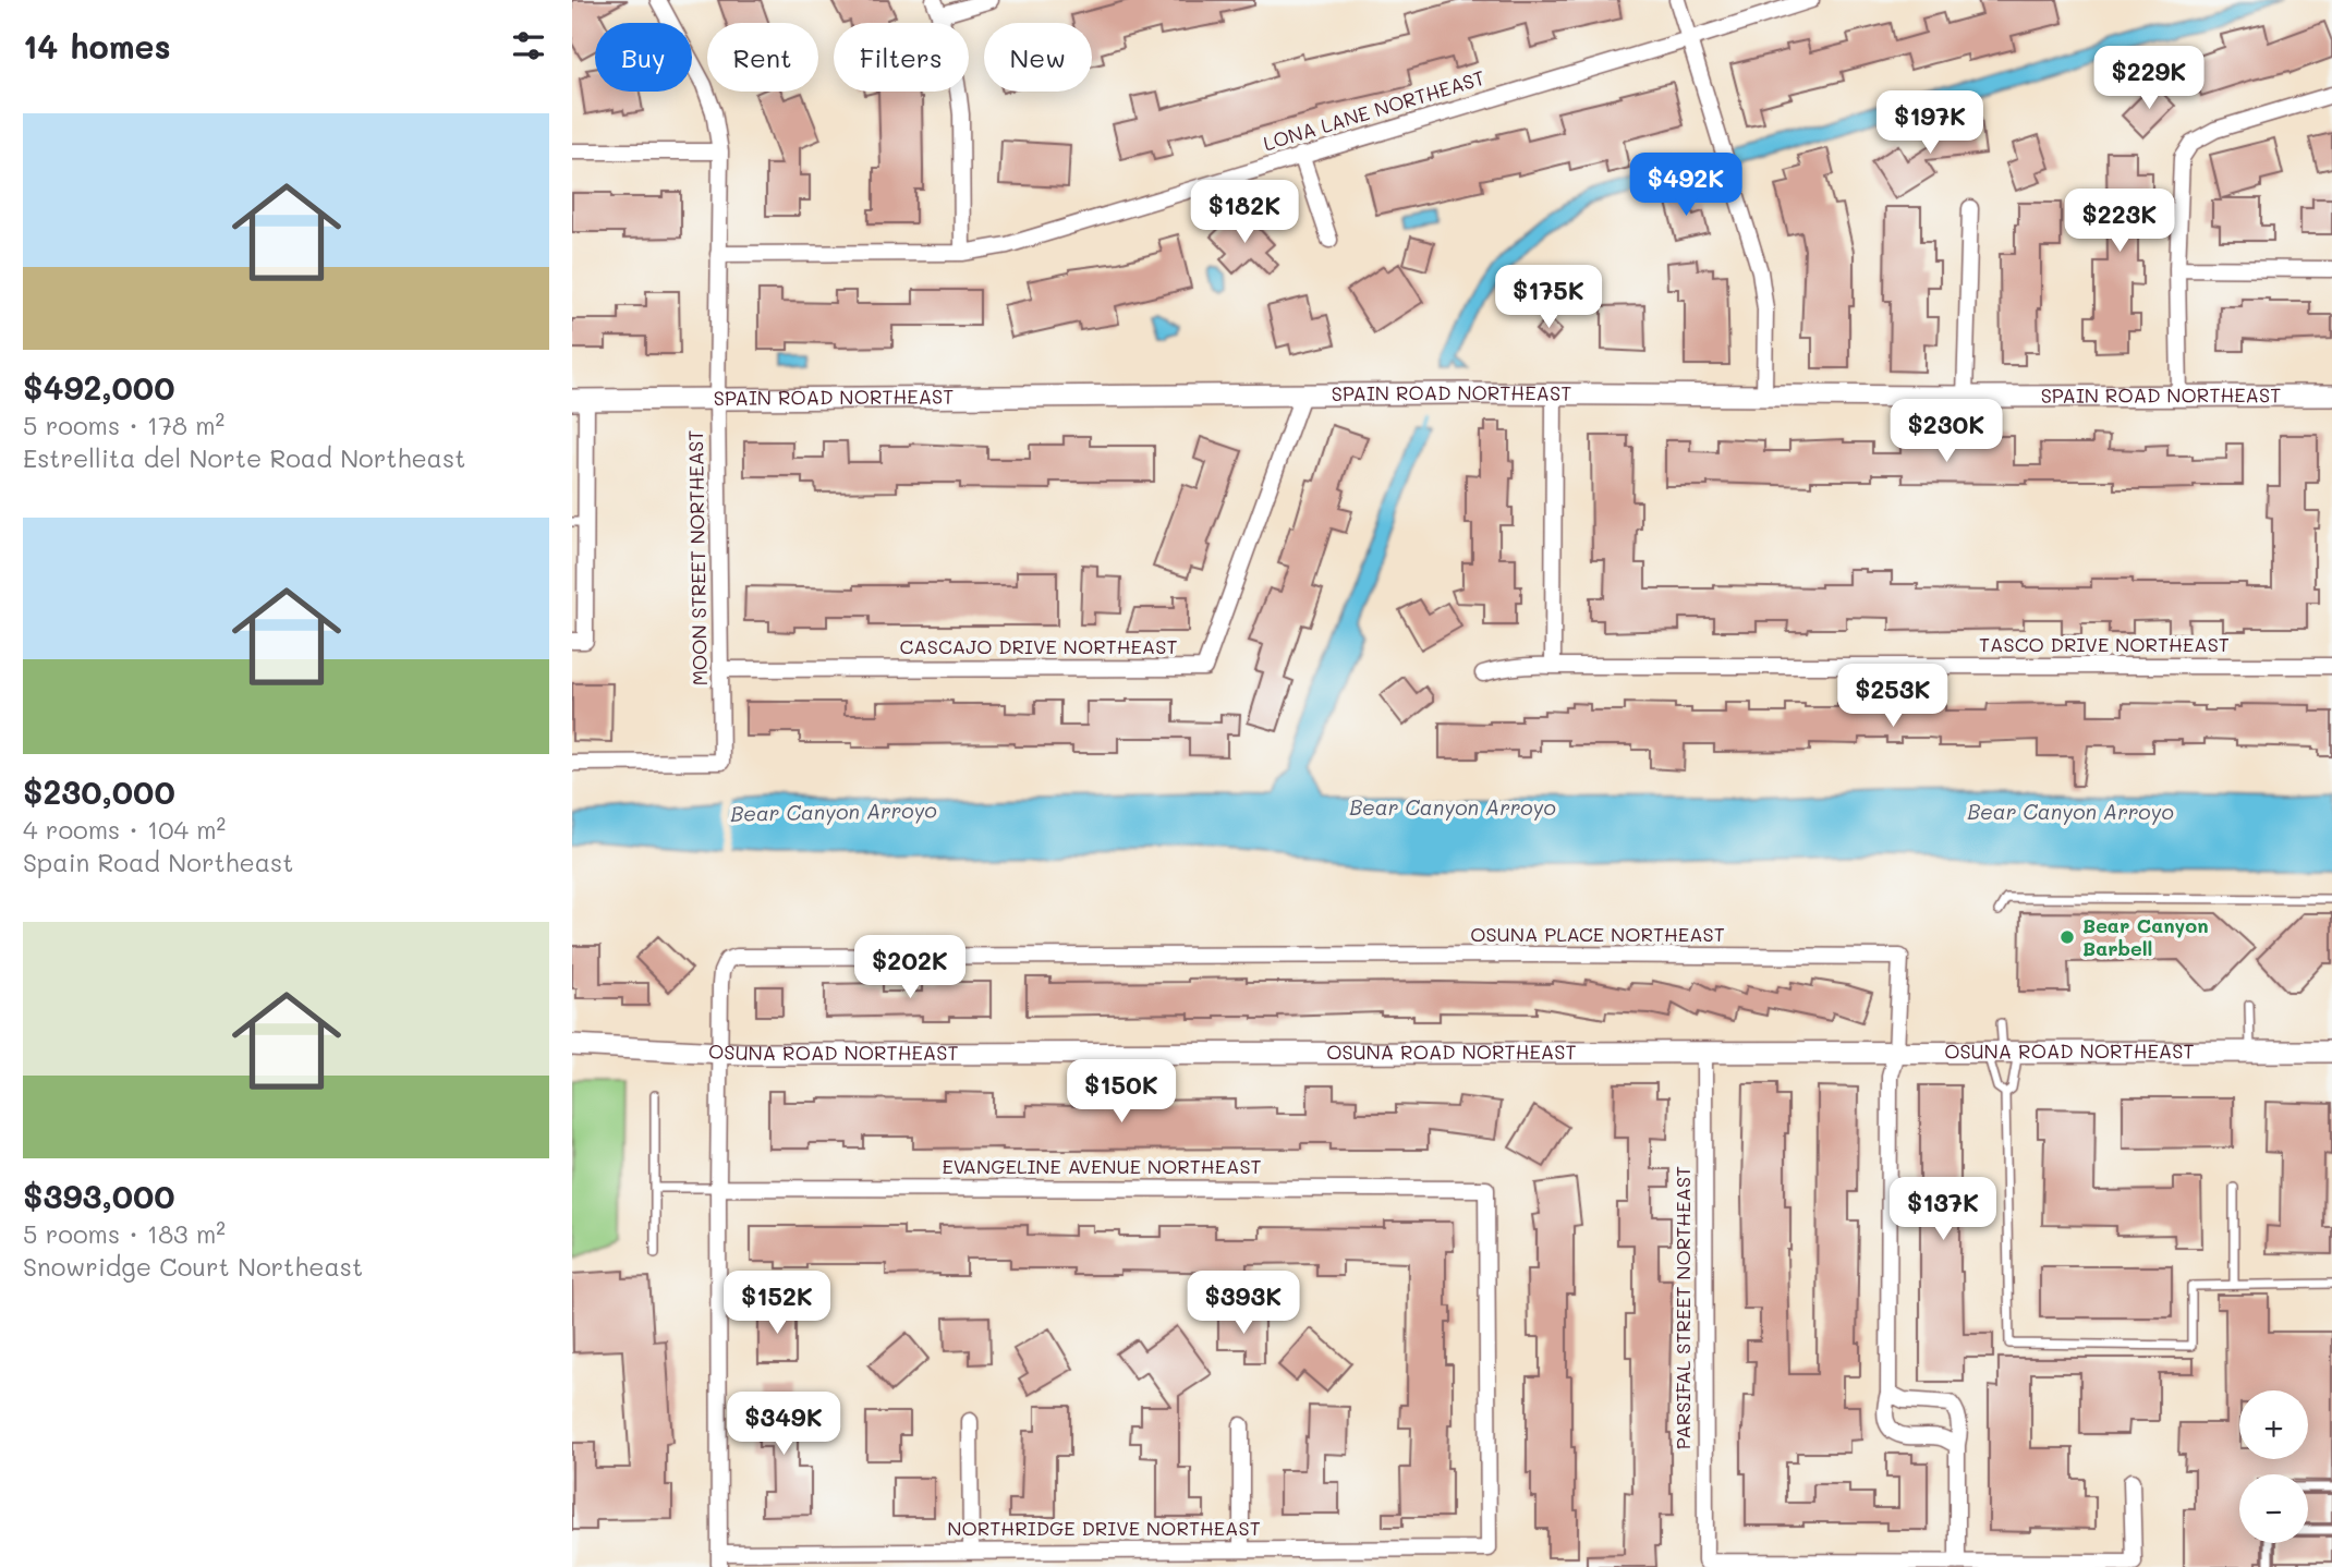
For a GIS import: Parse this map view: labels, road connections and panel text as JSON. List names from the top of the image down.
{
  "streets": {
    "street": [
      "LONA LANE NORTHEAST",
      "SPAIN ROAD NORTHEAST",
      "MOON STREET NORTHEAST",
      "TASCO DRIVE NORTHEAST",
      "CASCAJO DRIVE NORTHEAST",
      "OSUNA PLACE NORTHEAST",
      "OSUNA ROAD NORTHEAST",
      "EVANGELINE AVENUE NORTHEAST",
      "PARSIFAL STREET NORTHEAST",
      "NORTHRIDGE DRIVE NORTHEAST"
    ]
  },
  "crossings": [
    ["LONA LANE NORTHEAST", "MOON STREET NORTHEAST"],
    ["SPAIN ROAD NORTHEAST", "MOON STREET NORTHEAST"],
    ["SPAIN ROAD NORTHEAST", "CASCAJO DRIVE NORTHEAST"],
    ["MOON STREET NORTHEAST", "CASCAJO DRIVE NORTHEAST"],
    ["OSUNA PLACE NORTHEAST", "OSUNA ROAD NORTHEAST"],
    ["OSUNA ROAD NORTHEAST", "PARSIFAL STREET NORTHEAST"],
    ["EVANGELINE AVENUE NORTHEAST", "NORTHRIDGE DRIVE NORTHEAST"]
  ],
  "water": ["Bear Canyon Arroyo"],
  "places": ["Bear Canyon Barbell"],
  "page": {
    "heading": "14 homes",
    "chip": [
      "Buy",
      "Rent",
      "Filters",
      "New"
    ],
    "price": [
      "$229K",
      "$197K",
      "$492K",
      "$182K",
      "$223K",
      "$175K",
      "$230K",
      "$253K",
      "$202K",
      "$150K",
      "$137K",
      "$152K",
      "$393K",
      "$349K"
    ],
    "list": [
      {
        "name": "$492,000",
        "note": "5 rooms · 178 m² · Estrellita del Norte Road Northeast"
      },
      {
        "name": "$230,000",
        "note": "4 rooms · 104 m² · Spain Road Northeast"
      },
      {
        "name": "$393,000",
        "note": "5 rooms · 183 m² · Snowridge Court Northeast"
      }
    ],
    "map_buttons": ["+", "−"]
  }
}
